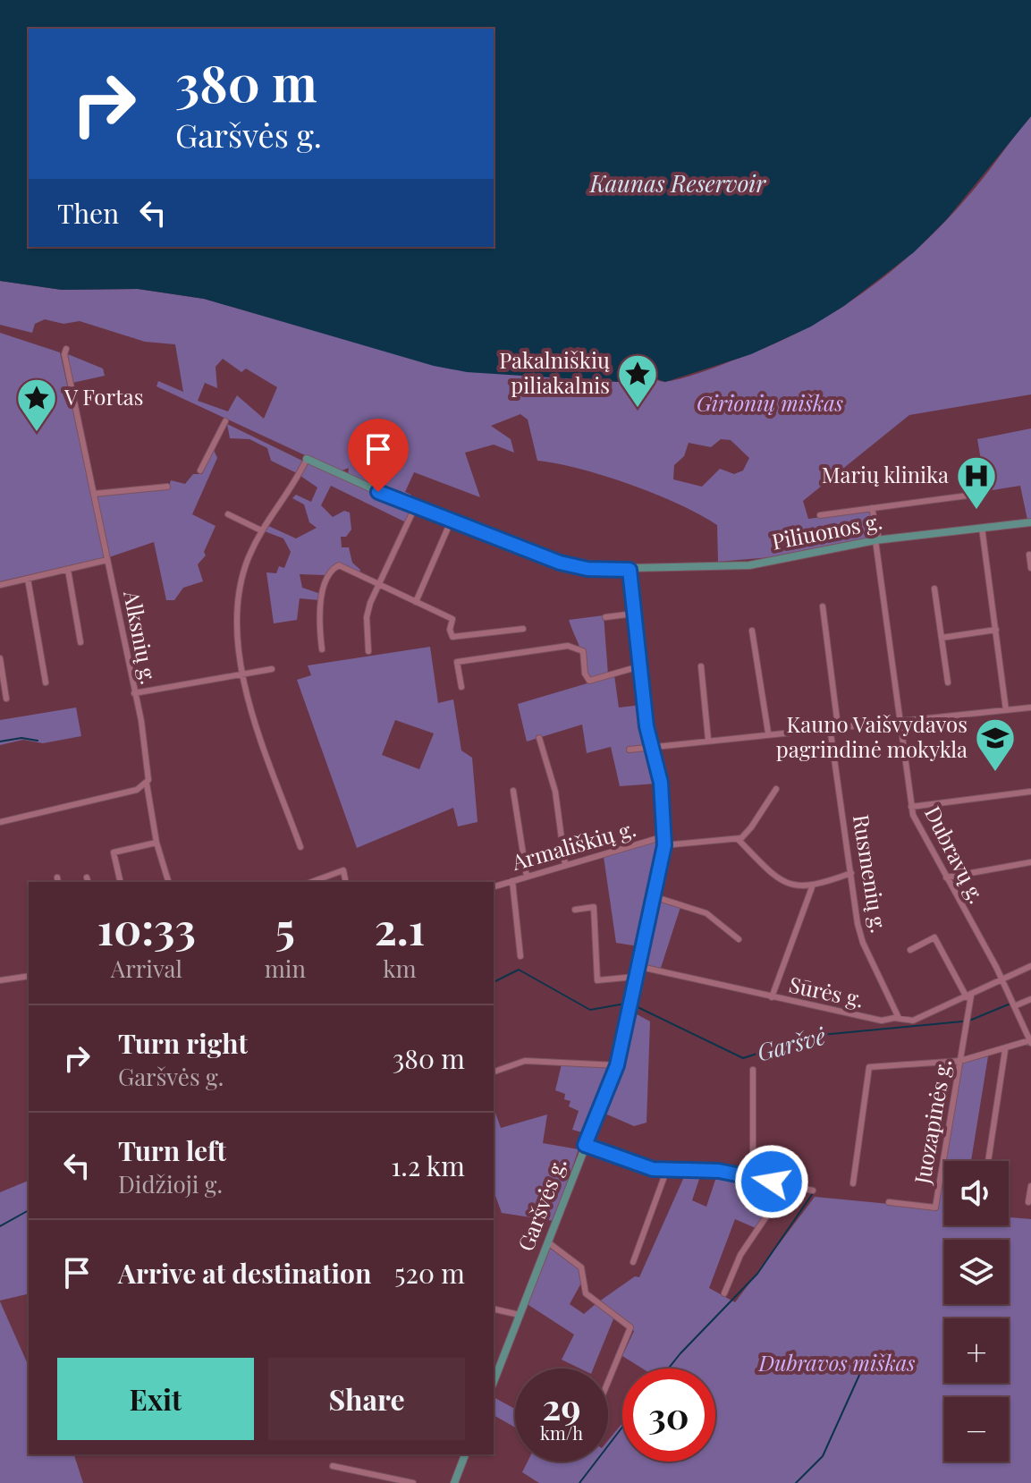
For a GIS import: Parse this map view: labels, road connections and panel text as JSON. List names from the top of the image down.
{
  "streets": {
    "main road": ["Piliuonos g.", "Garšvės g."],
    "street": [
      "Alksnių g.",
      "Armališkių g.",
      "Dubravų g.",
      "Rusmenių g.",
      "Sūrės g.",
      "Juozapinės g."
    ]
  },
  "crossings": [
    ["Piliuonos g.", "Dubravų g."],
    ["Piliuonos g.", "Garšvės g."],
    ["Armališkių g.", "Garšvės g."],
    ["Dubravų g.", "Sūrės g."],
    ["Rusmenių g.", "Sūrės g."],
    ["Sūrės g.", "Juozapinės g."],
    ["Sūrės g.", "Garšvės g."]
  ],
  "water": ["Kaunas Reservoir", "Garšvė"],
  "parks": ["Girionių miškas", "Dubravos miškas"],
  "places": {
    "place": ["Pakalniškių piliakalnis", "V Fortas"],
    "hospital": ["Marių klinika"],
    "school or university": ["Kauno Vaišvydavos pagrindinė mokykla"]
  },
  "page": {
    "turn": ["380 m", "Garšvės g."],
    "then": "Then",
    "eta": [
      "10:33",
      "Arrival",
      "5",
      "min",
      "2.1",
      "km"
    ],
    "list": [
      {
        "name": "Turn right",
        "note": "Garšvės g.",
        "value": "380 m"
      },
      {
        "name": "Turn left",
        "note": "Didžioji g.",
        "value": "1.2 km"
      },
      {
        "name": "Arrive at destination",
        "value": "520 m"
      }
    ],
    "map_buttons": ["+", "−"],
    "buttons": ["Exit", "Share"],
    "speed": "29 km/h",
    "limit": "30"
  }
}
